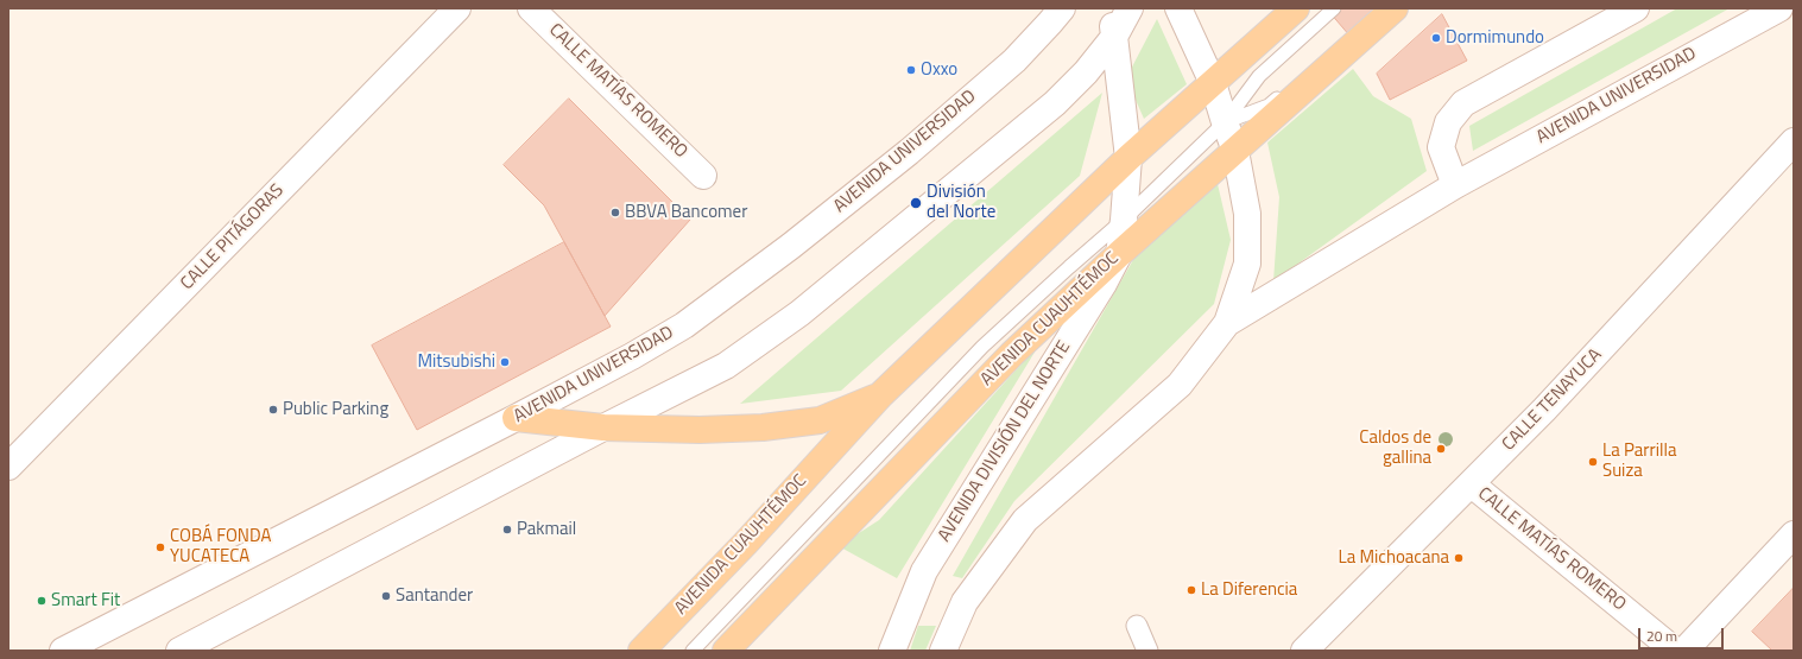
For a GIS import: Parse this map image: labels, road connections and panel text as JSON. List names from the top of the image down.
{
  "streets": {
    "main road": [
      "CALLE MATÍAS ROMERO",
      "AVENIDA UNIVERSIDAD",
      "CALLE PITÁGORAS",
      "AVENIDA CUAUHTÉMOC",
      "CALLE TENAYUCA",
      "AVENIDA DIVISIÓN DEL NORTE"
    ]
  },
  "crossings": [
    ["CALLE MATÍAS ROMERO", "CALLE TENAYUCA"],
    ["AVENIDA CUAUHTÉMOC", "AVENIDA DIVISIÓN DEL NORTE"]
  ],
  "places": [
    "Dormimundo",
    "Oxxo",
    "División del Norte",
    "BBVA Bancomer",
    "Mitsubishi",
    "Public Parking",
    "Caldos de gallina",
    "La Parrilla Suiza",
    "Pakmail",
    "COBÁ FONDA YUCATECA",
    "La Michoacana",
    "La Diferencia",
    "Santander",
    "Smart Fit"
  ],
  "scale_bar": "20 m"
}
